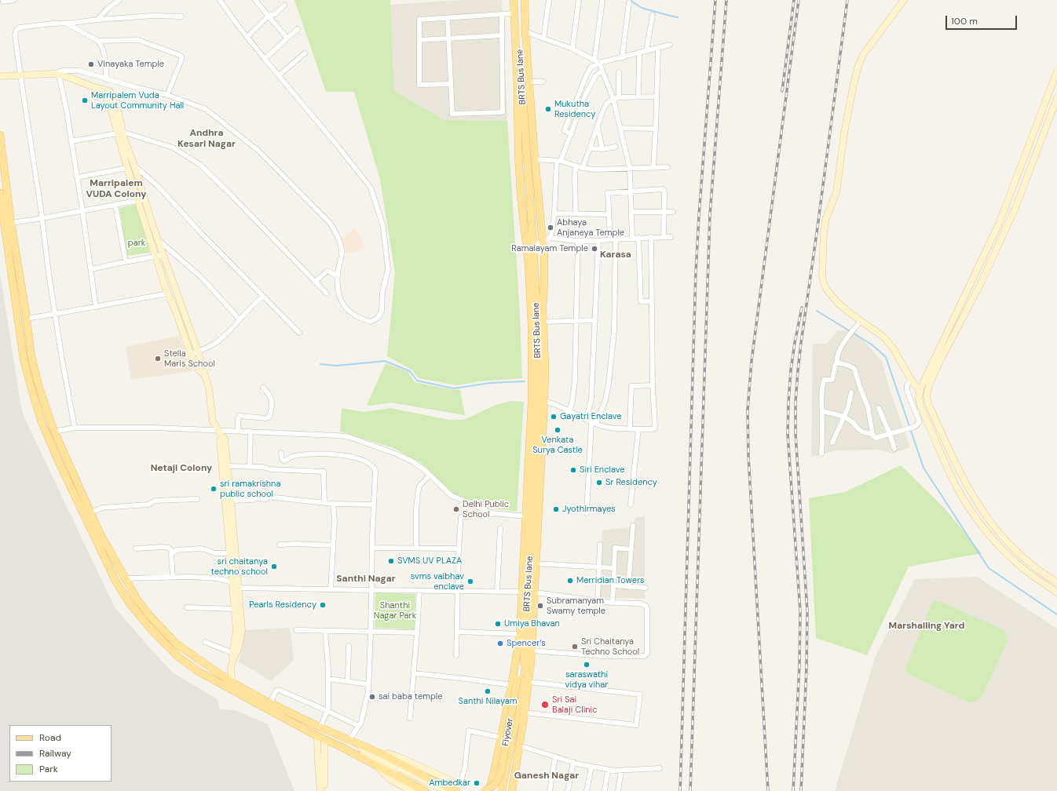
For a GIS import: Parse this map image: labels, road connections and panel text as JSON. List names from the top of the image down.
{
  "streets": {
    "main road": ["BRTS Bus lane", "Flyover"]
  },
  "crossings": [
    ["BRTS Bus lane", "Flyover"]
  ],
  "districts": [
    "Andhra Kesari Nagar",
    "Marripalem VUDA Colony",
    "Karasa",
    "Netaji Colony",
    "Santhi Nagar",
    "Marshalling Yard",
    "Ganesh Nagar"
  ],
  "parks": ["park", "Shanthi Nagar Park"],
  "places": [
    "Vinayaka Temple",
    "Marripalem Vuda Layout Community Hall",
    "Mukutha Residency",
    "Abhaya Anjaneya Temple",
    "Ramalayam Temple",
    "Stella Maris School",
    "Gayatri Enclave",
    "Venkata Surya Castle",
    "Siri Enclave",
    "Sr Residency",
    "sri ramakrishna public school",
    "Delhi Public School",
    "Jyothirmayes",
    "SVMS UV PLAZA",
    "sri chaitanya techno school",
    "Merridian Towers",
    "svms vaibhav enclave",
    "Pearls Residency",
    "Subramanyam Swamy temple",
    "Umiya Bhavan",
    "Spencer’s",
    "Sri Chaitanya Techno School",
    "saraswathi vidya vihar",
    "Santhi Nilayam",
    "sai baba temple",
    "Sri Sai Balaji Clinic",
    "Ambedkar"
  ],
  "legend": ["Road", "Railway", "Park"],
  "scale_bar": "100 m"
}
